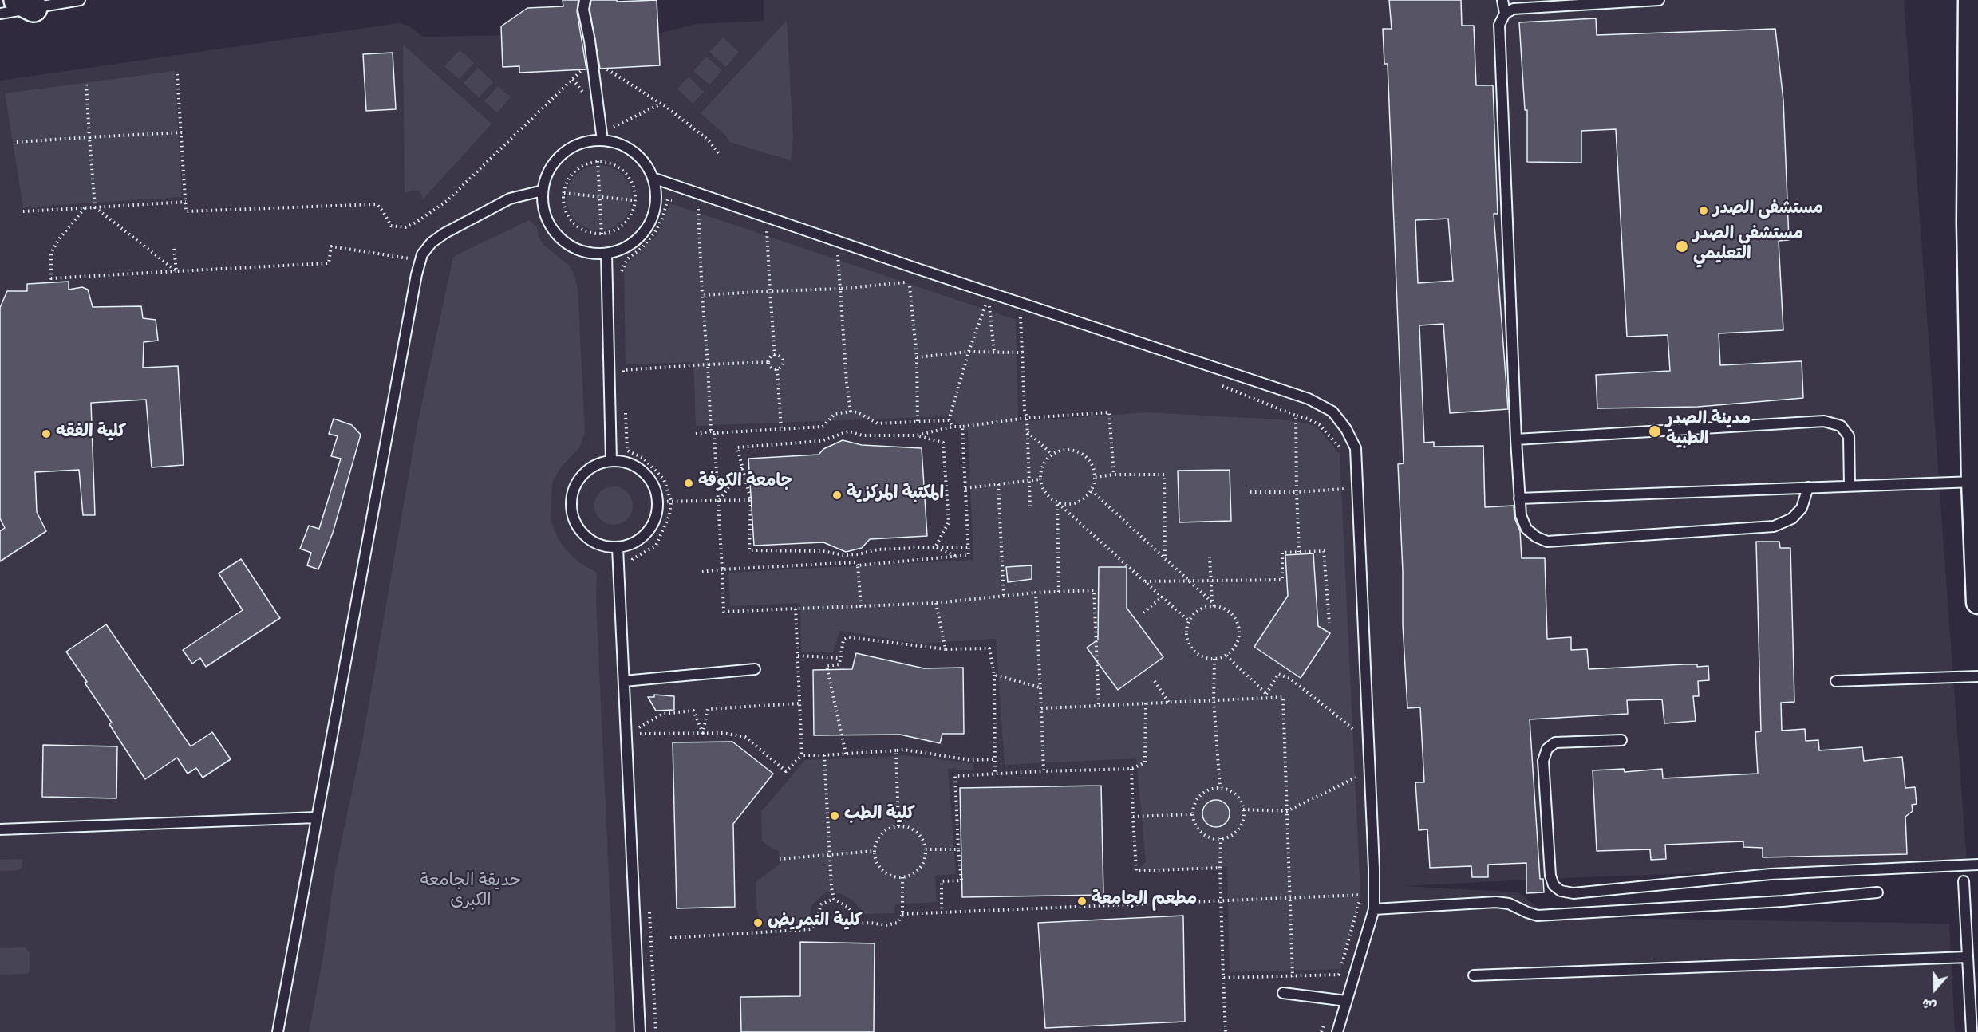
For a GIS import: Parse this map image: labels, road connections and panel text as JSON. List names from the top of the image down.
{
  "parks": ["حديقة الجامعة الكبرى"],
  "places": [
    "مستشفى الصدر",
    "مستشفى الصدر التعليمي",
    "مدينة الصدر الطبية",
    "كلية الفقه",
    "جامعة الكوفة",
    "المكتبة المركزية",
    "كلية الطب",
    "مطعم الجامعة",
    "كلية التمريض"
  ],
  "north": "bottom"
}
